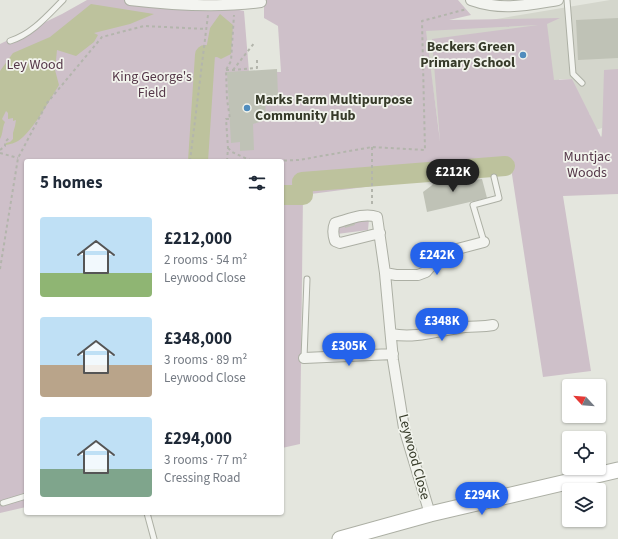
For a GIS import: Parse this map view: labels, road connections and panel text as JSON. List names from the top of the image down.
{
  "streets": {
    "street": ["Leywood Close"]
  },
  "parks": ["Ley Wood", "King George's Field", "Muntjac Woods"],
  "places": ["Beckers Green Primary School", "Marks Farm Multipurpose Community Hub"],
  "north": "top left",
  "page": {
    "price": [
      "£212K",
      "£242K",
      "£348K",
      "£305K",
      "£294K"
    ],
    "heading": "5 homes",
    "list": [
      {
        "name": "£212,000",
        "note": "2 rooms · 54 m² · Leywood Close"
      },
      {
        "name": "£348,000",
        "note": "3 rooms · 89 m² · Leywood Close"
      },
      {
        "name": "£294,000",
        "note": "3 rooms · 77 m² · Cressing Road"
      }
    ]
  }
}
